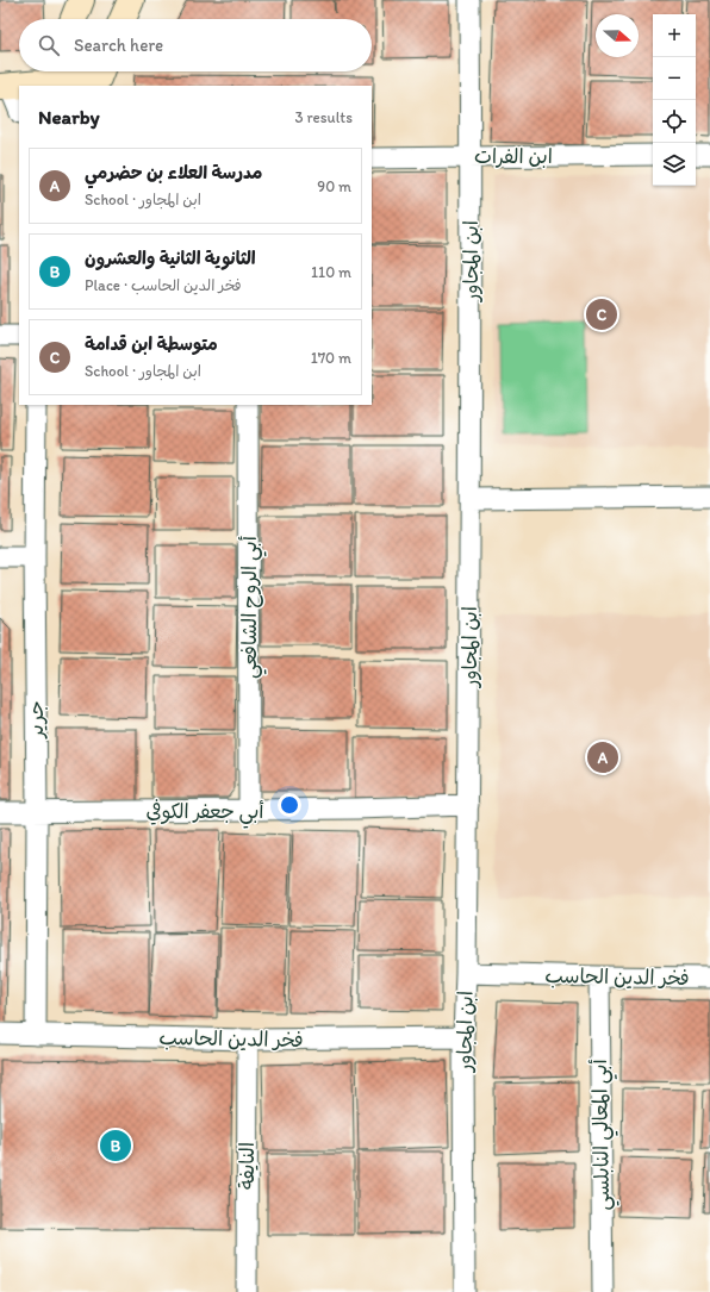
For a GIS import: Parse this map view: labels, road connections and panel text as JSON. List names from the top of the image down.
{
  "streets": {
    "street": [
      "ابن الفرات",
      "ابن المجاور",
      "أبي الروح الشافعي",
      "جرير",
      "أبي جعفر الكوفي",
      "فخر الدين الحاسب",
      "أبي المعالي النابلسي",
      "النايفة"
    ]
  },
  "crossings": [
    ["ابن الفرات", "ابن المجاور"],
    ["ابن المجاور", "أبي جعفر الكوفي"],
    ["ابن المجاور", "فخر الدين الحاسب"],
    ["أبي الروح الشافعي", "أبي جعفر الكوفي"],
    ["جرير", "أبي جعفر الكوفي"],
    ["جرير", "فخر الدين الحاسب"],
    ["فخر الدين الحاسب", "أبي المعالي النابلسي"],
    ["فخر الدين الحاسب", "النايفة"]
  ],
  "north": "right",
  "page": {
    "map_buttons": ["+", "−"],
    "search": "Search here",
    "heading": ["Nearby", "3 results"],
    "list": [
      {
        "mark": "A",
        "name": "مدرسة العلاء بن حضرمي",
        "note": "School · ابن المجاور",
        "value": "90 m"
      },
      {
        "mark": "B",
        "name": "الثانوية الثانية والعشرون",
        "note": "Place · فخر الدين الحاسب",
        "value": "110 m"
      },
      {
        "mark": "C",
        "name": "متوسطة ابن قدامة",
        "note": "School · ابن المجاور",
        "value": "170 m"
      }
    ],
    "pins": ["C", "A", "B"]
  }
}
